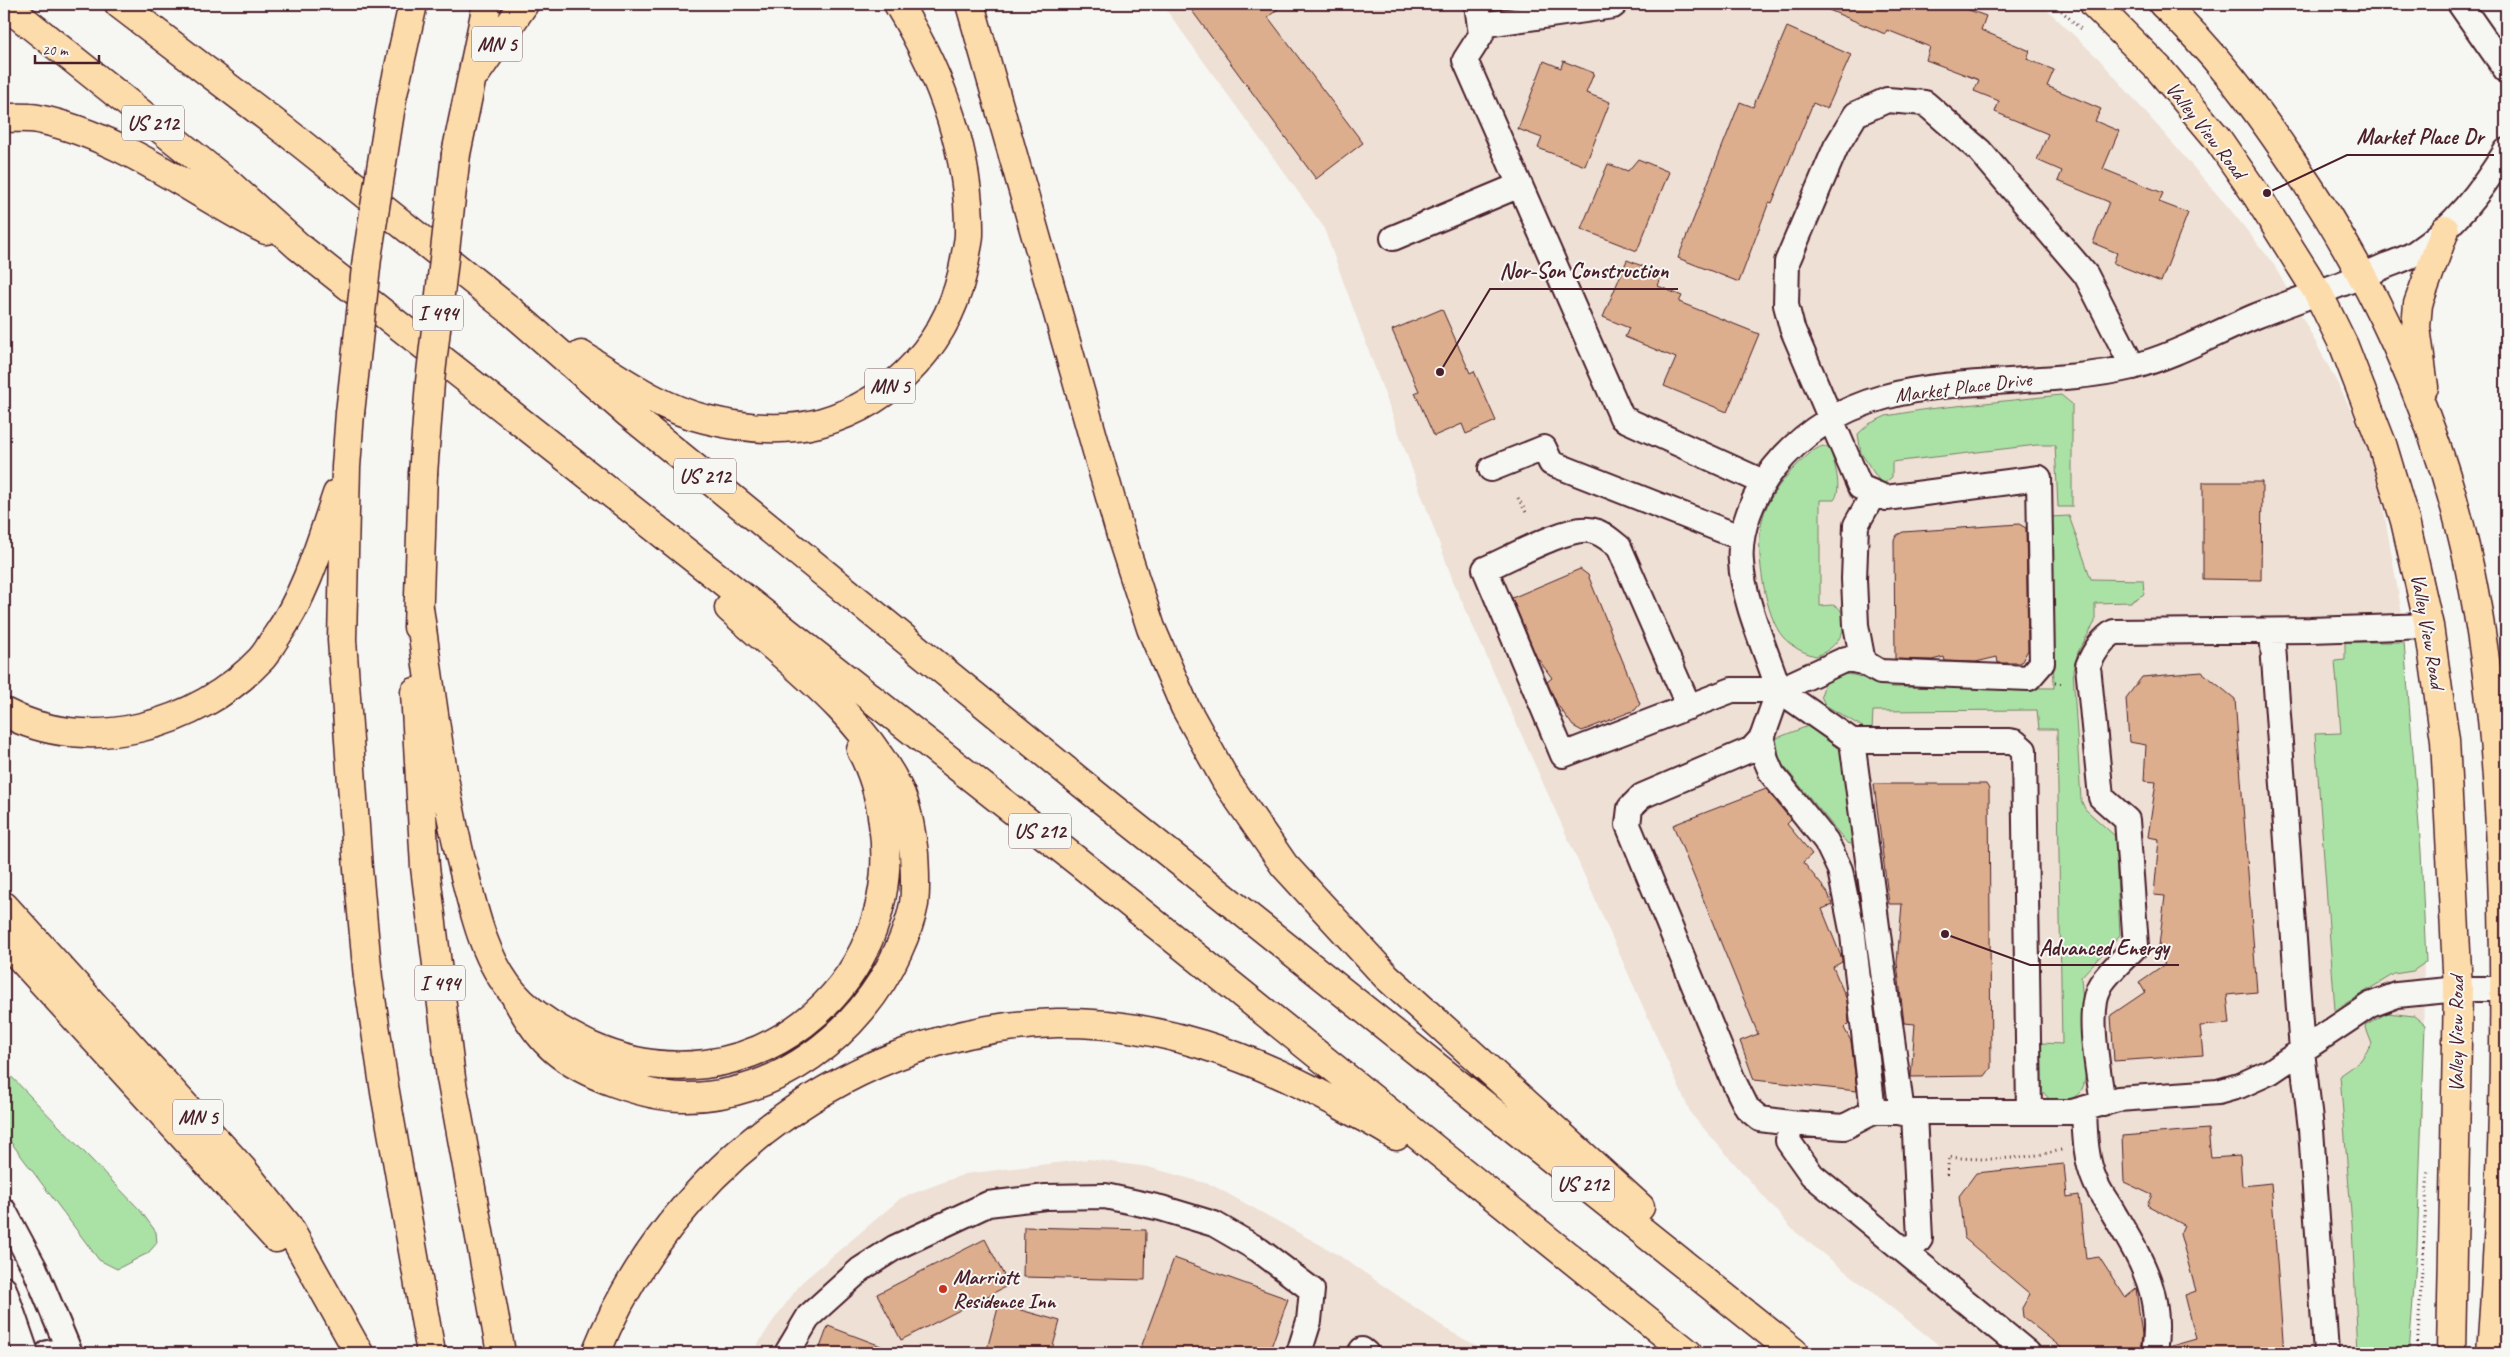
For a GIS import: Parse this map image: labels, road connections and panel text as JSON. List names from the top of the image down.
{
  "streets": {
    "main road": [
      "MN 5",
      "US 212",
      "Valley View Road",
      "I 494"
    ],
    "street": ["Market Place Drive"]
  },
  "crossings": [
    ["MN 5", "US 212"],
    ["MN 5", "I 494"],
    ["Valley View Road", "Market Place Drive"]
  ],
  "places": [
    "Market Place Dr",
    "Nor-Son Construction",
    "Advanced Energy",
    "Marriott Residence Inn"
  ],
  "scale_bar": "20 m"
}
